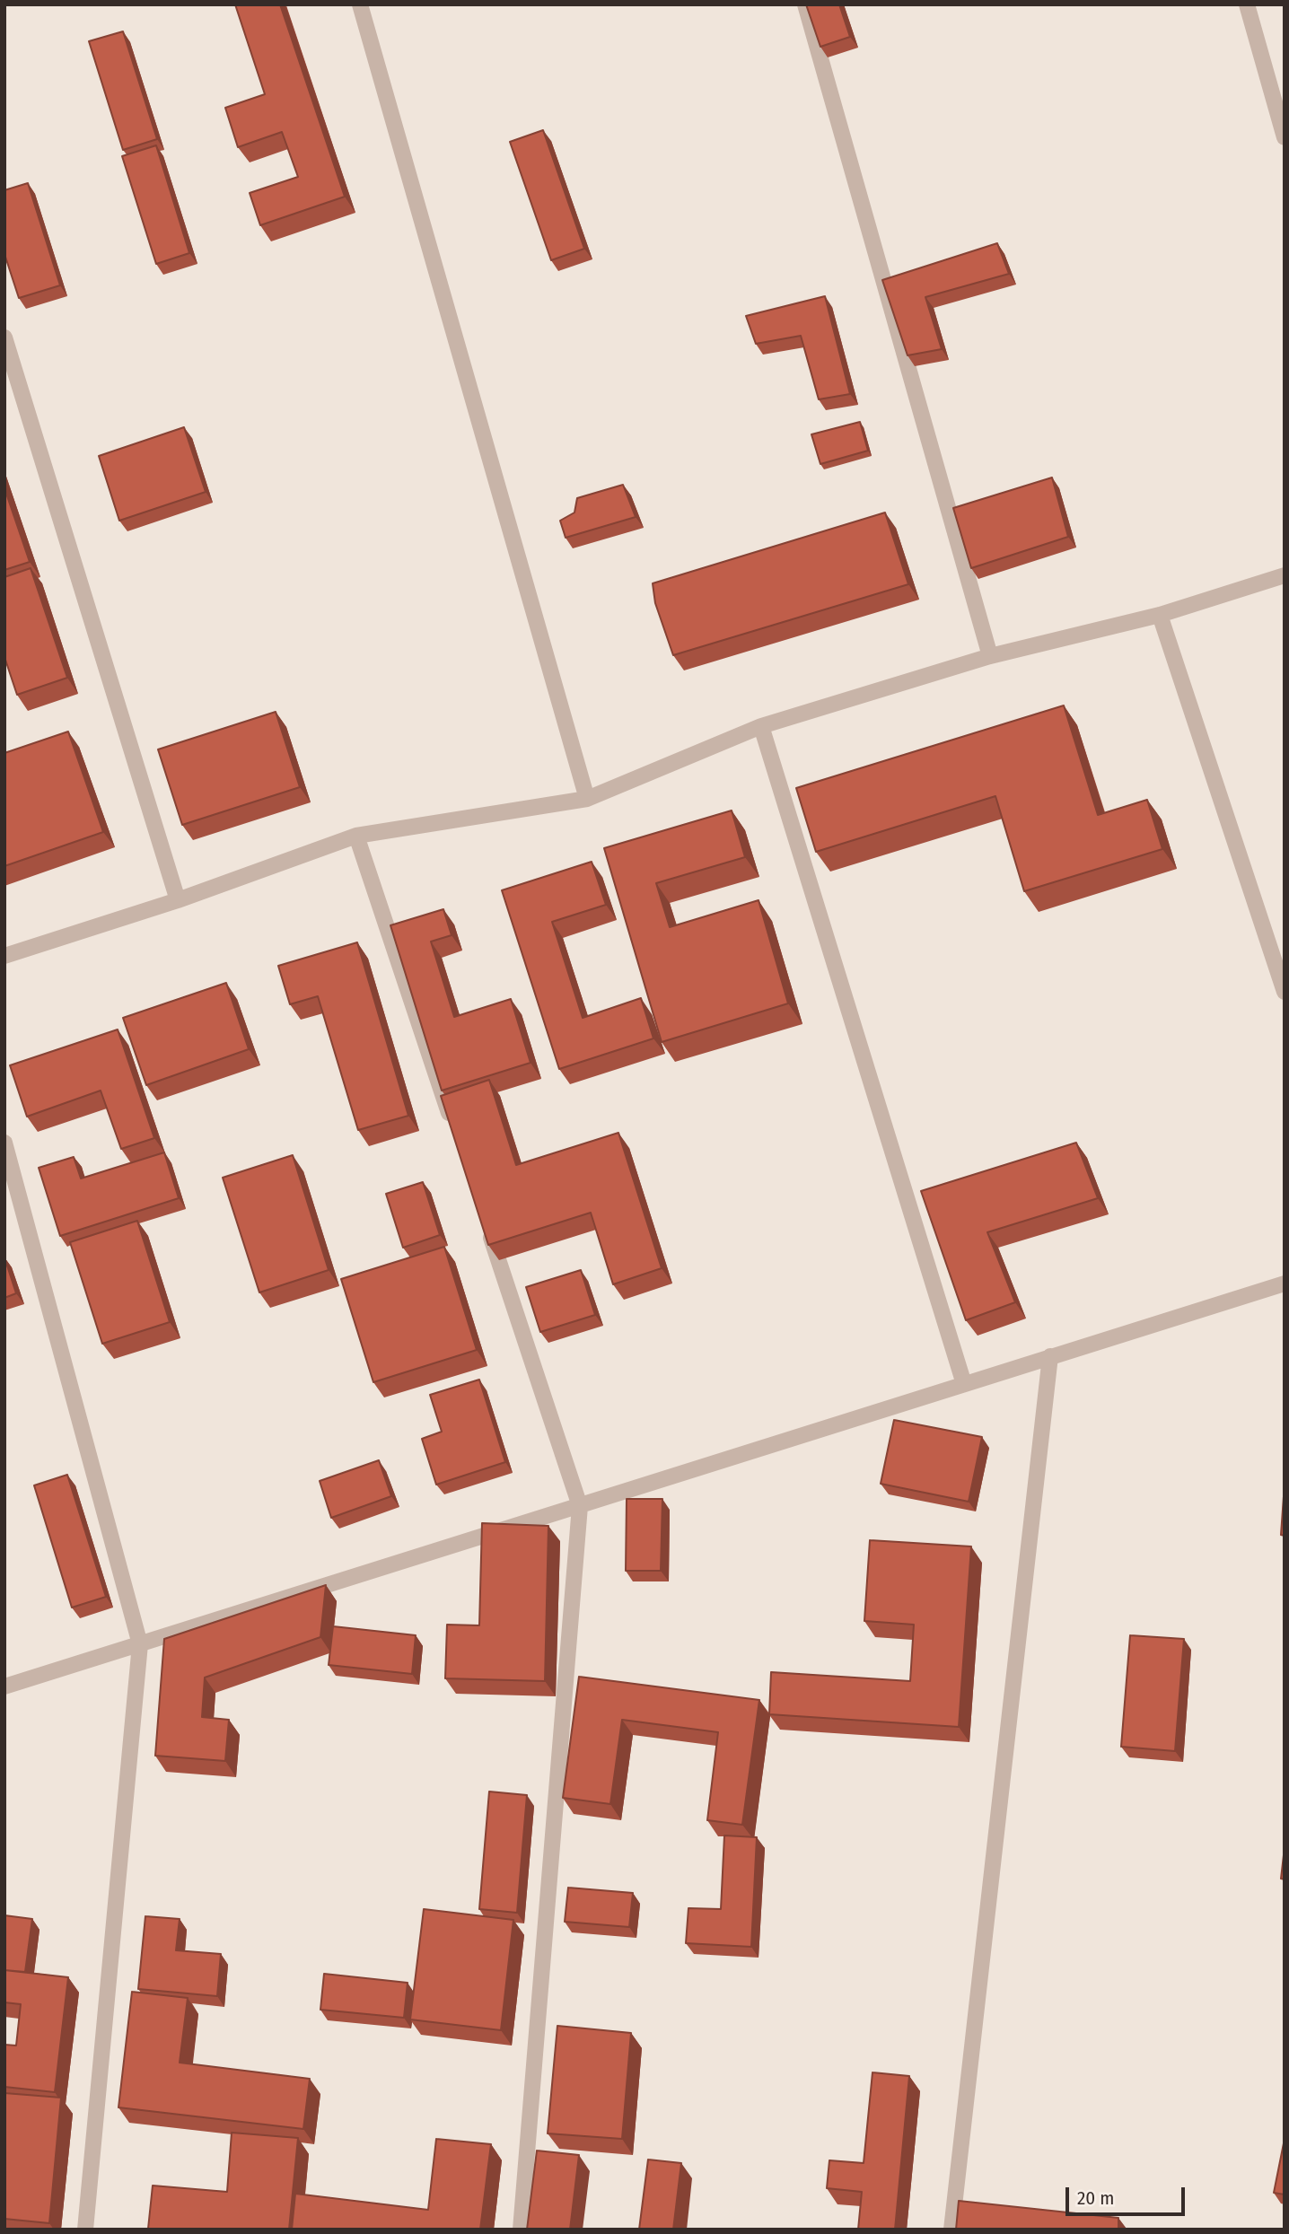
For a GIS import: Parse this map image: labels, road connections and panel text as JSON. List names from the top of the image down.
{
  "scale_bar": "20 m"
}
